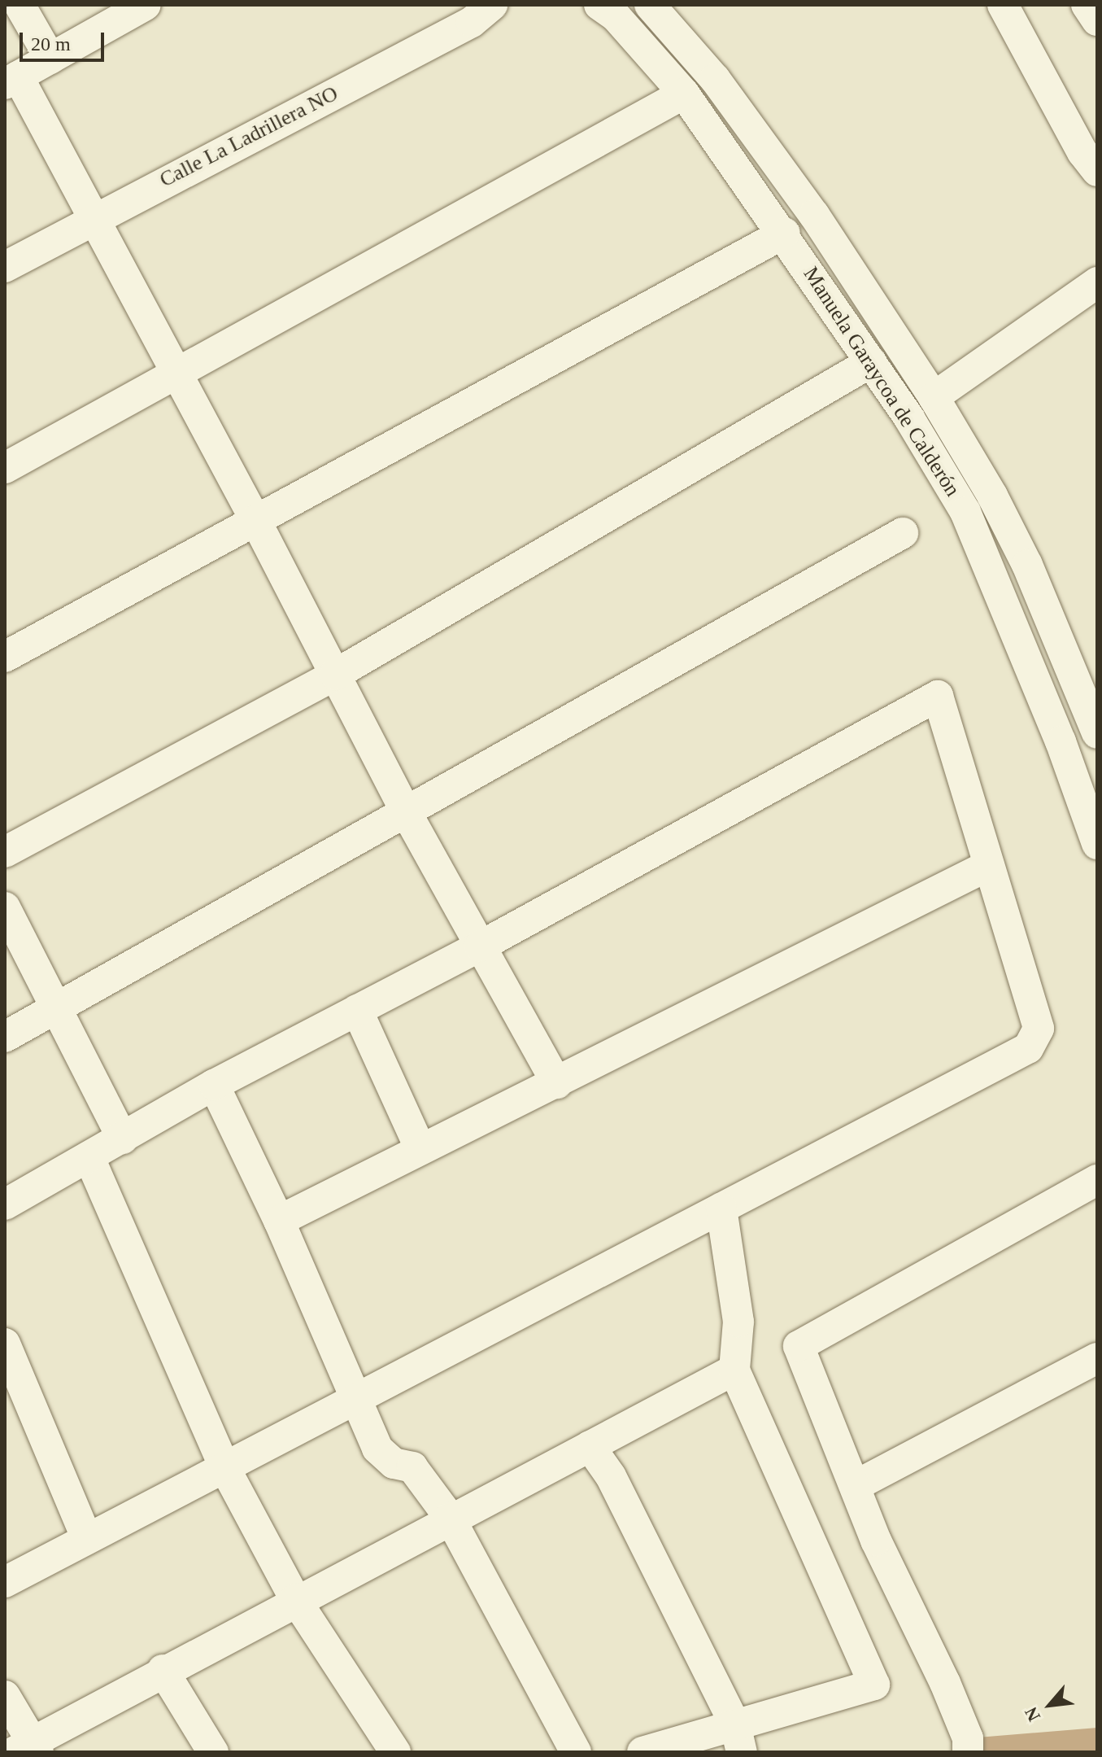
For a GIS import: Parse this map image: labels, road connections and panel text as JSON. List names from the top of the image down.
{
  "streets": {
    "street": ["Calle La Ladrillera NO", "Manuela Garaycoa de Calderón"]
  },
  "scale_bar": "20 m",
  "north": "bottom left"
}
